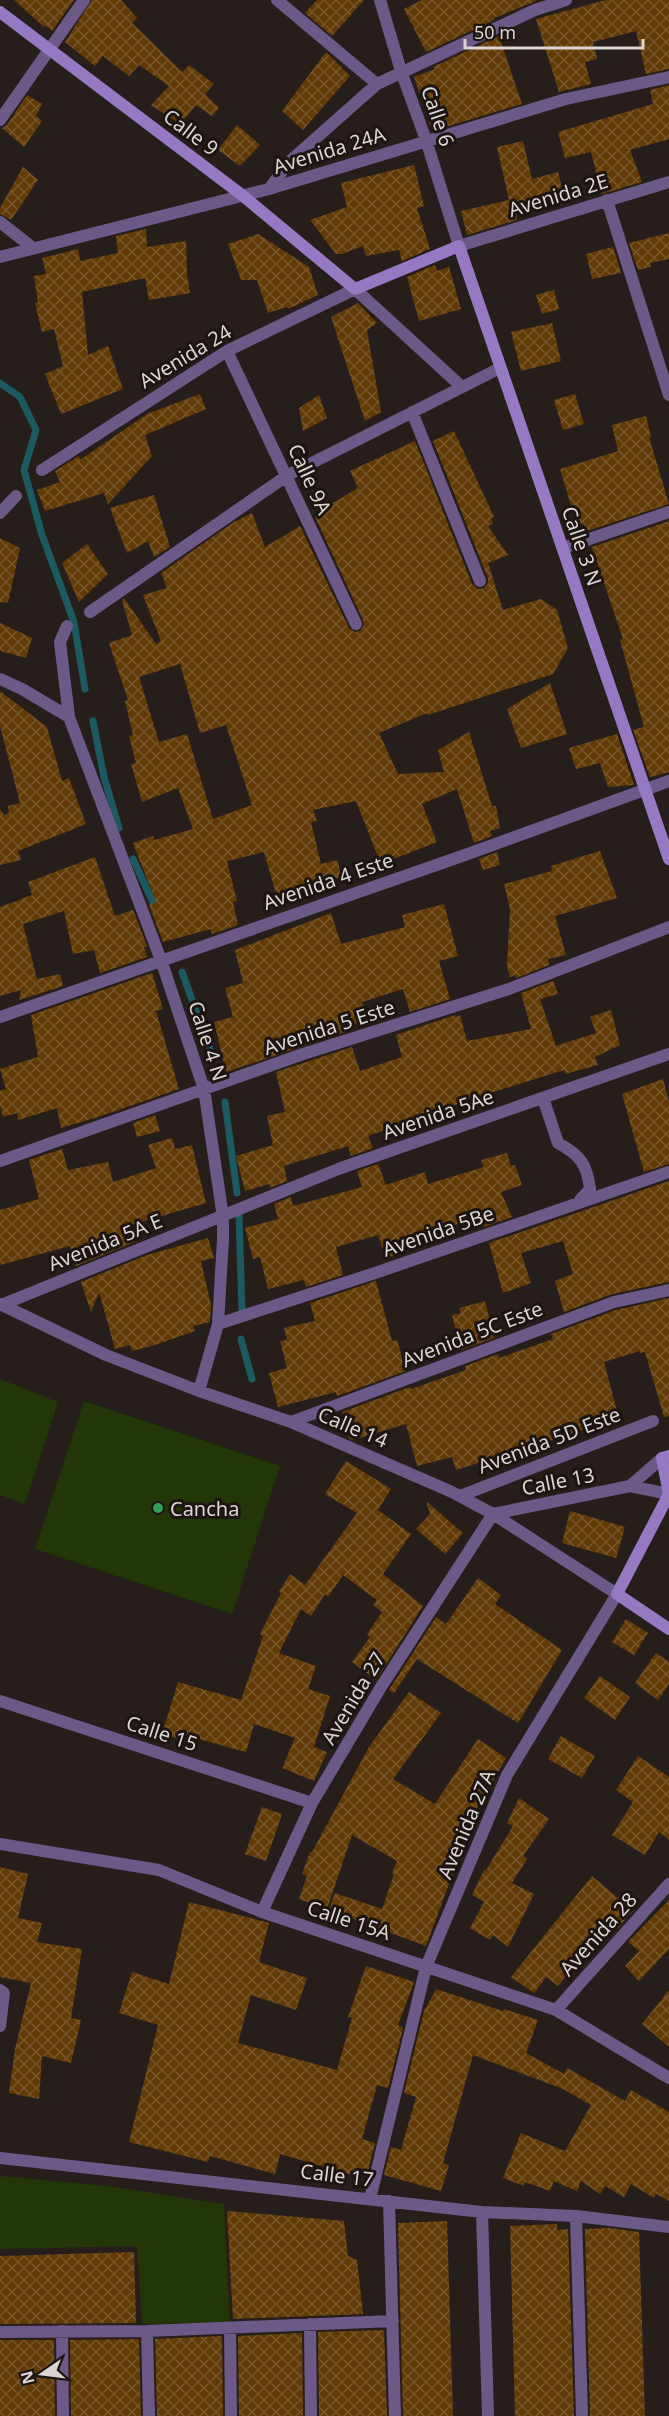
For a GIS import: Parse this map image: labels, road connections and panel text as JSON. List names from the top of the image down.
{
  "streets": {
    "street": [
      "Calle 6",
      "Calle 9",
      "Avenida 24A",
      "Avenida 2E",
      "Avenida 24",
      "Calle 9A",
      "Calle 3 N",
      "Avenida 4 Este",
      "Avenida 5 Este",
      "Calle 4 N",
      "Avenida 5Ae",
      "Avenida 5Be",
      "Avenida 5A E",
      "Avenida 5C Este",
      "Calle 14",
      "Avenida 5D Este",
      "Calle 13",
      "Avenida 27",
      "Calle 15",
      "Avenida 27A",
      "Calle 15A",
      "Avenida 28",
      "Calle 17"
    ]
  },
  "crossings": [
    ["Calle 6", "Avenida 24A"],
    ["Calle 6", "Avenida 2E"],
    ["Calle 6", "Calle 3 N"],
    ["Calle 9", "Avenida 24A"],
    ["Calle 9", "Avenida 24"],
    ["Avenida 2E", "Calle 3 N"],
    ["Avenida 24", "Calle 9A"],
    ["Calle 3 N", "Avenida 4 Este"],
    ["Avenida 4 Este", "Calle 4 N"],
    ["Avenida 5 Este", "Calle 4 N"],
    ["Calle 4 N", "Avenida 5Ae"],
    ["Calle 4 N", "Avenida 5Be"],
    ["Calle 4 N", "Avenida 5A E"],
    ["Calle 4 N", "Calle 14"],
    ["Avenida 5Ae", "Avenida 5A E"],
    ["Avenida 5A E", "Calle 14"],
    ["Avenida 5C Este", "Calle 14"],
    ["Calle 14", "Avenida 5D Este"],
    ["Calle 14", "Calle 13"],
    ["Calle 14", "Avenida 27"],
    ["Calle 14", "Avenida 27A"],
    ["Calle 13", "Avenida 27"],
    ["Calle 13", "Avenida 27A"],
    ["Avenida 27", "Calle 15"],
    ["Avenida 27", "Calle 15A"],
    ["Avenida 27A", "Calle 15A"],
    ["Avenida 27A", "Calle 17"],
    ["Calle 15A", "Avenida 28"]
  ],
  "places": ["Cancha"],
  "scale_bar": "50 m",
  "north": "left"
}
